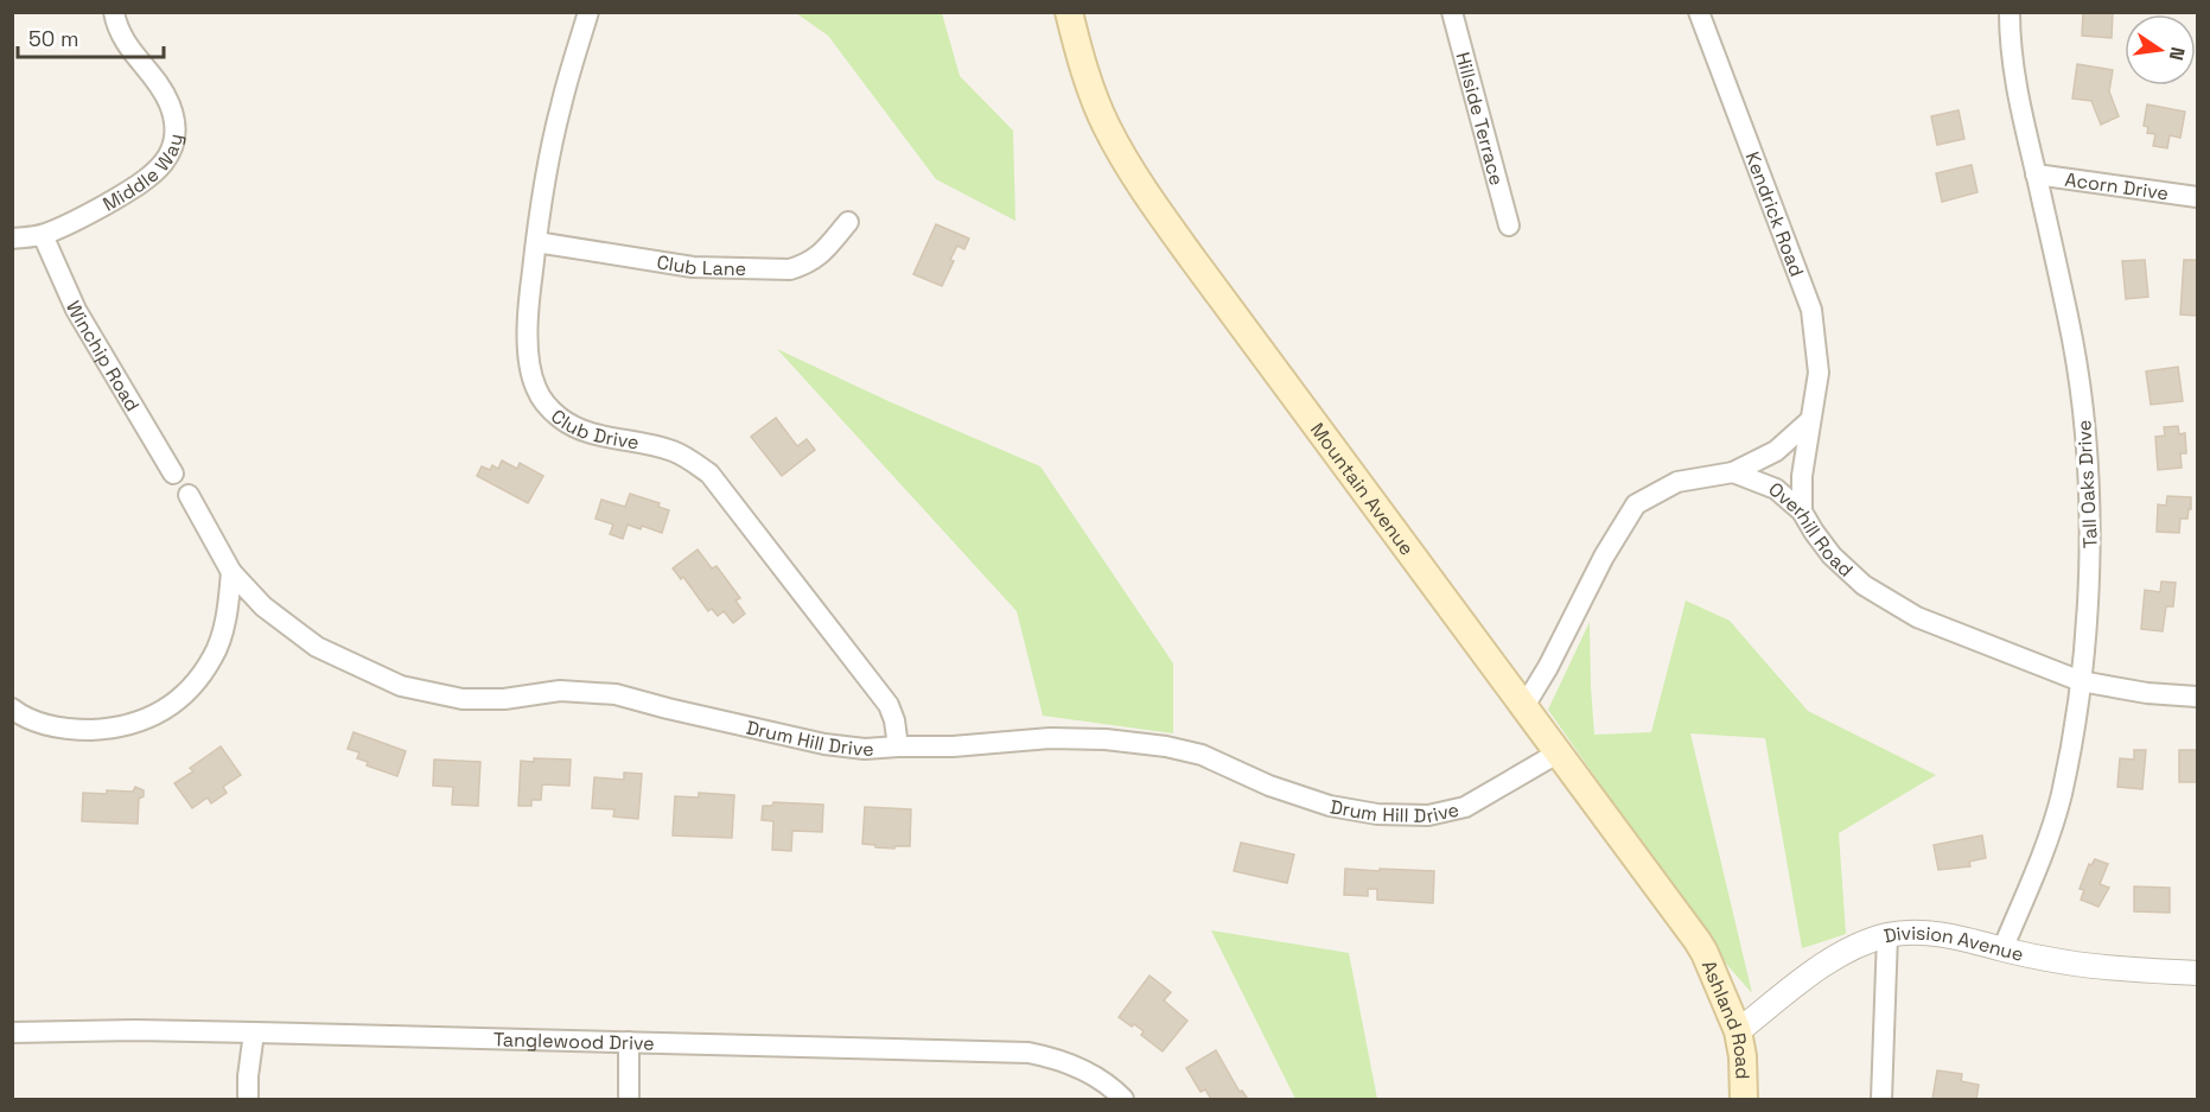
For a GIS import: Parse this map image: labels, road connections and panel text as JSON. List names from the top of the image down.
{
  "streets": {
    "main road": ["Mountain Avenue", "Ashland Road"],
    "street": [
      "Hillside Terrace",
      "Middle Way",
      "Acorn Drive",
      "Kendrick Road",
      "Club Lane",
      "Winchip Road",
      "Club Drive",
      "Tall Oaks Drive",
      "Overhill Road",
      "Drum Hill Drive",
      "Division Avenue",
      "Tanglewood Drive"
    ]
  },
  "crossings": [
    ["Middle Way", "Winchip Road"],
    ["Acorn Drive", "Tall Oaks Drive"],
    ["Kendrick Road", "Overhill Road"],
    ["Club Lane", "Club Drive"],
    ["Club Drive", "Drum Hill Drive"],
    ["Tall Oaks Drive", "Overhill Road"],
    ["Tall Oaks Drive", "Division Avenue"],
    ["Mountain Avenue", "Drum Hill Drive"],
    ["Mountain Avenue", "Ashland Road"],
    ["Division Avenue", "Ashland Road"]
  ],
  "scale_bar": "50 m",
  "north": "right"
}
